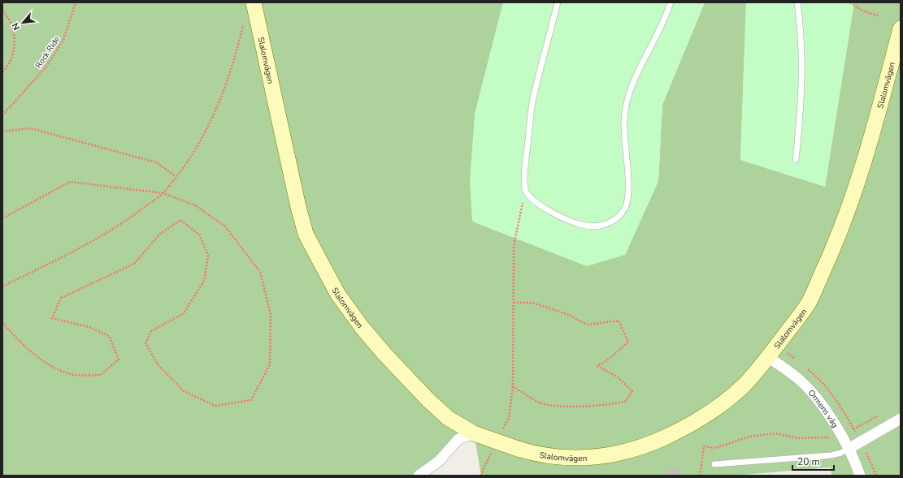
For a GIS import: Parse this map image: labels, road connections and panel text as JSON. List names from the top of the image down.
{
  "streets": {
    "street": ["Slalomvägen", "Ormens väg"],
    "path": ["Rock Ride"]
  },
  "crossings": [
    ["Slalomvägen", "Ormens väg"]
  ],
  "scale_bar": "20 m",
  "north": "bottom left"
}
